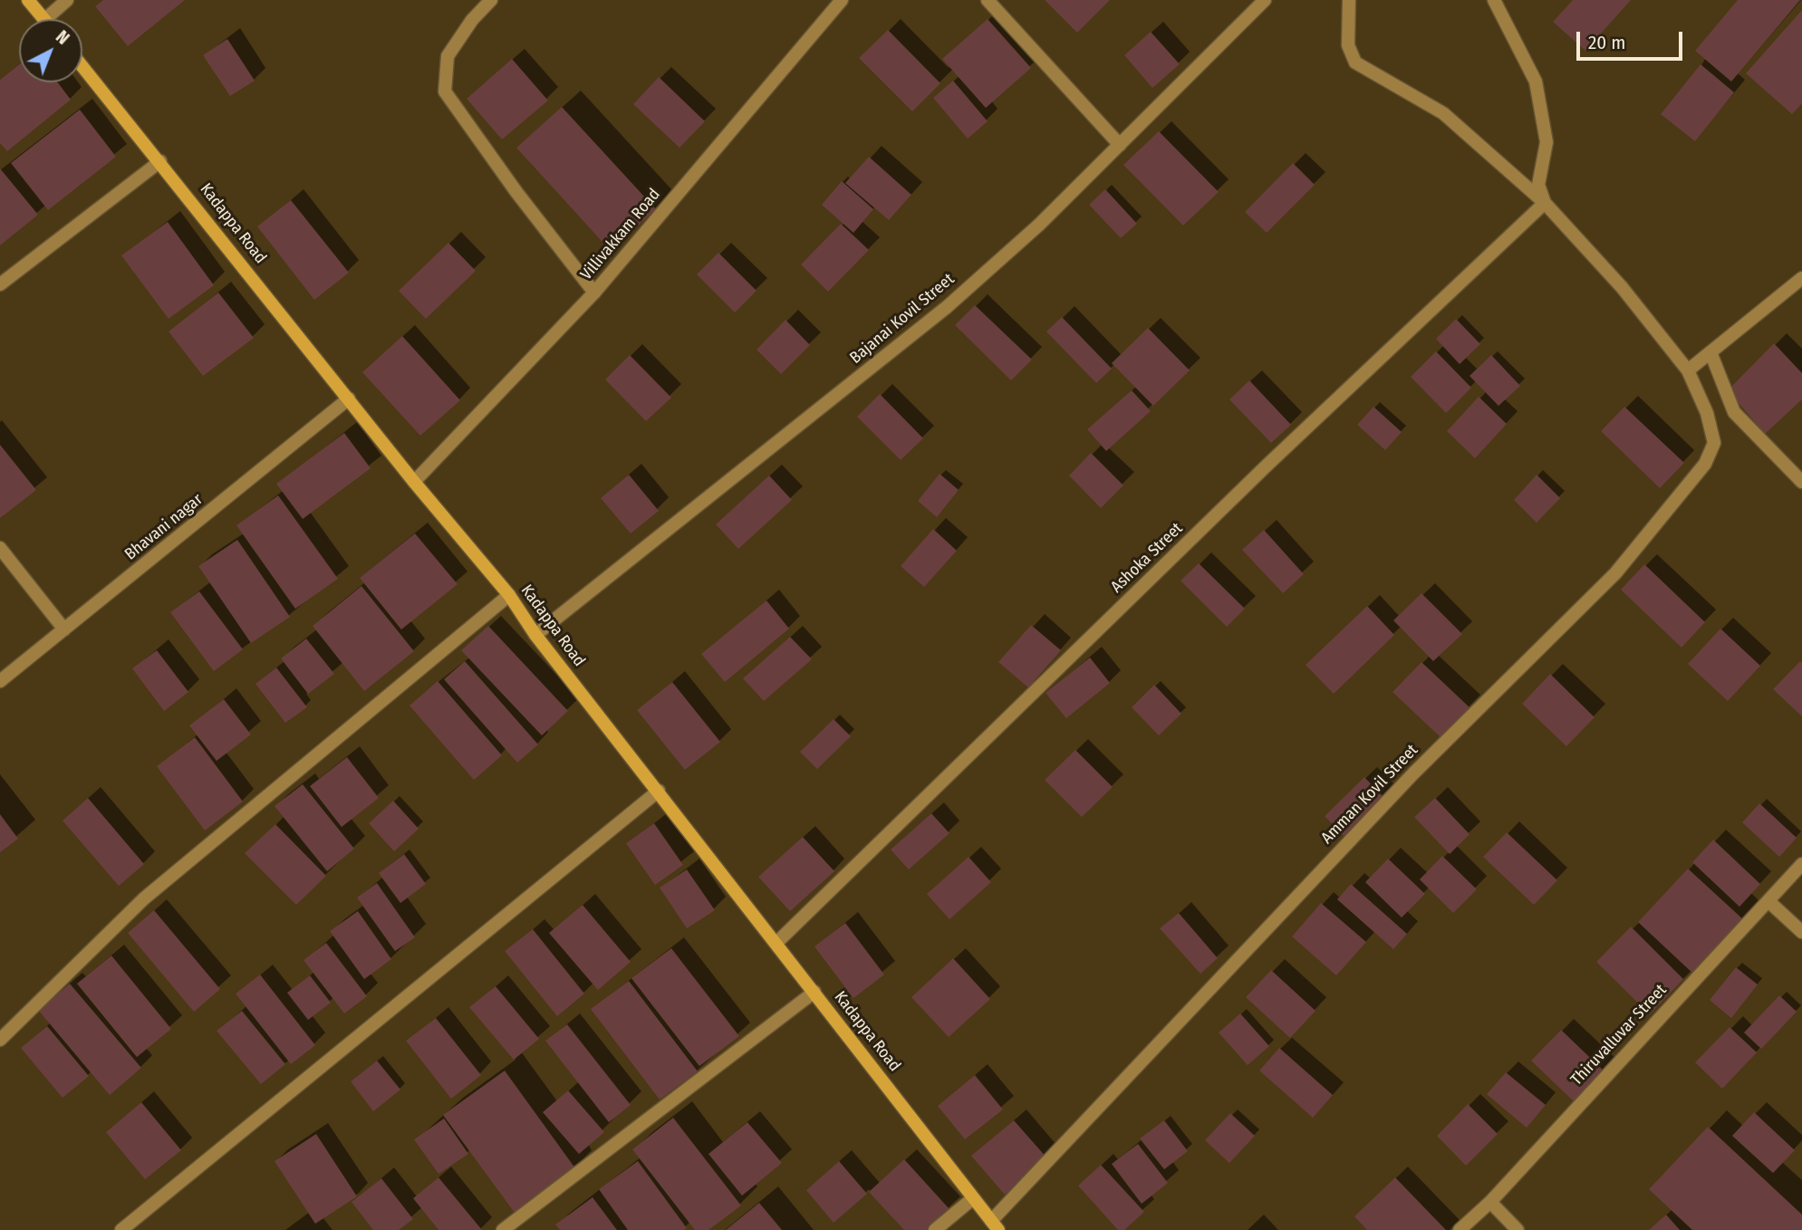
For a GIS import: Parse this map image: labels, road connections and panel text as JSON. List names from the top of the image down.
{
  "streets": {
    "main road": ["Kadappa Road"],
    "street": [
      "Villivakkam Road",
      "Bajanai Kovil Street",
      "Bhavani nagar",
      "Ashoka Street",
      "Amman Kovil Street",
      "Thiruvalluvar Street"
    ]
  },
  "crossings": [
    ["Kadappa Road", "Villivakkam Road"],
    ["Kadappa Road", "Bajanai Kovil Street"],
    ["Kadappa Road", "Bhavani nagar"],
    ["Kadappa Road", "Ashoka Street"],
    ["Kadappa Road", "Amman Kovil Street"],
    ["Ashoka Street", "Amman Kovil Street"]
  ],
  "scale_bar": "20 m",
  "north": "top right"
}
